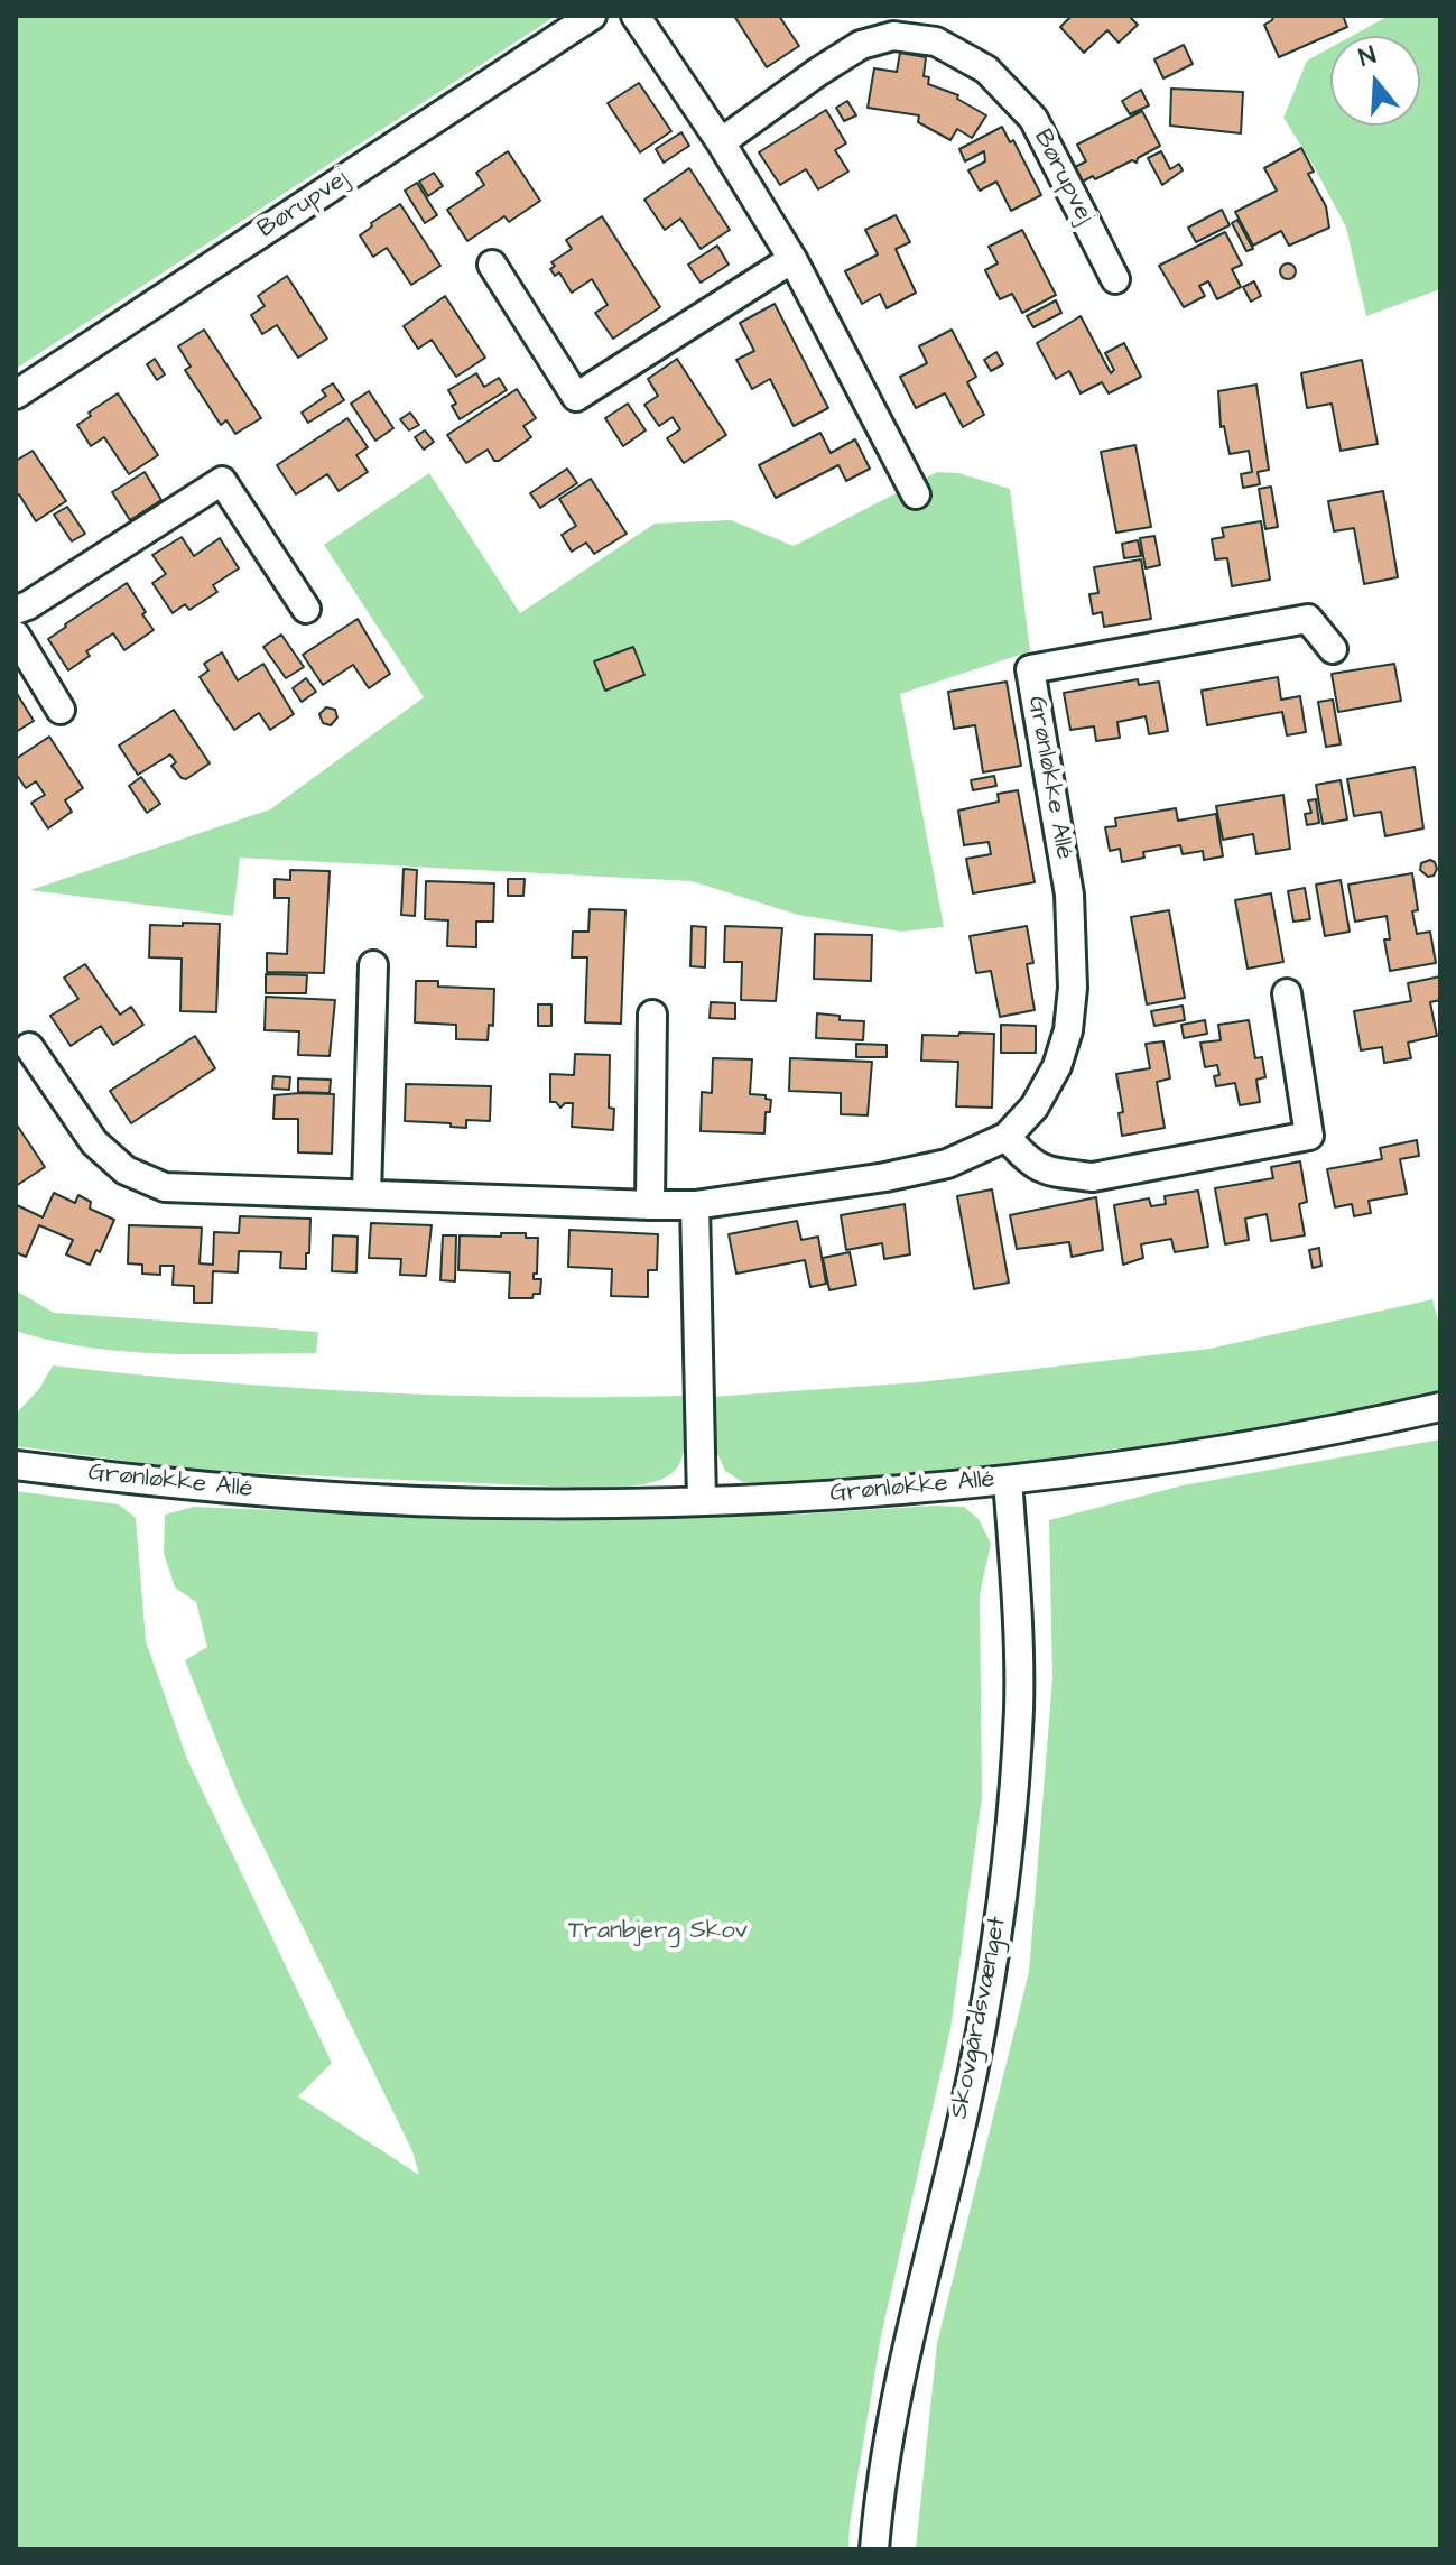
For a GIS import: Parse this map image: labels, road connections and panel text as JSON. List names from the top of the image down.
{
  "streets": {
    "street": ["Børupvej", "Grønløkke Allé", "Skovgårdsvænget"]
  },
  "crossings": [
    ["Grønløkke Allé", "Skovgårdsvænget"]
  ],
  "parks": ["Tranbjerg Skov"],
  "north": "top"
}
